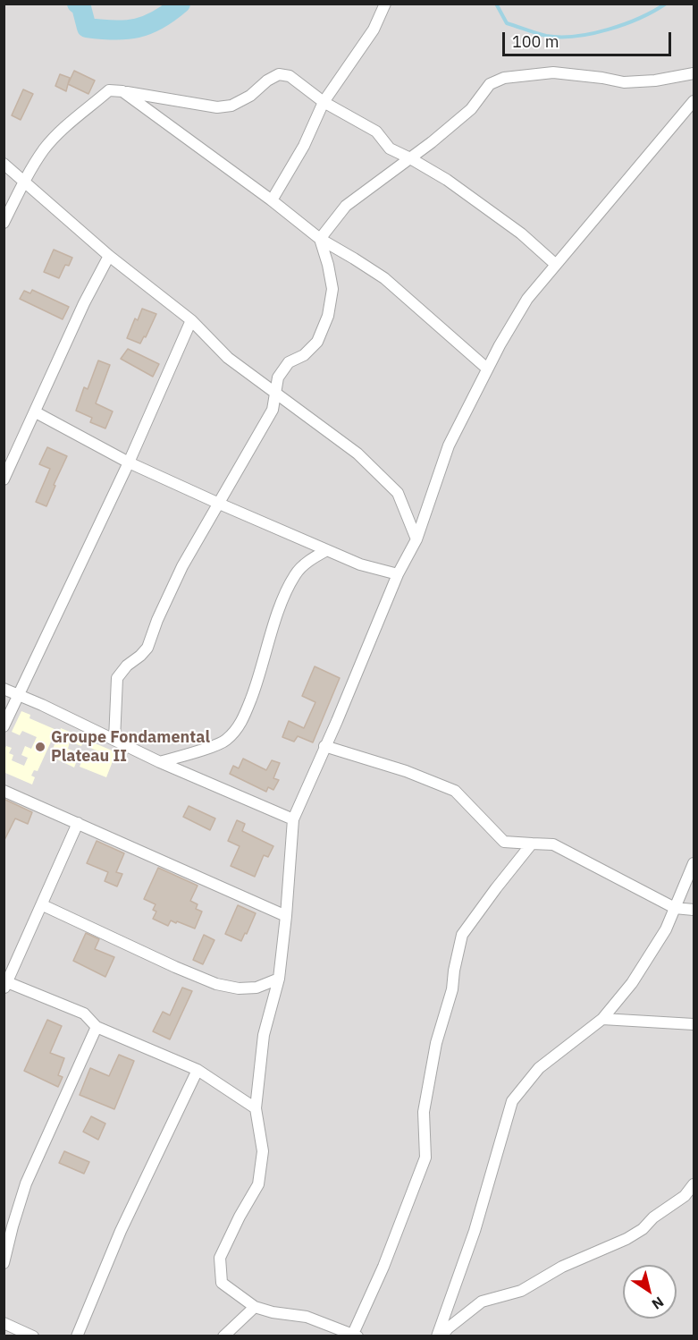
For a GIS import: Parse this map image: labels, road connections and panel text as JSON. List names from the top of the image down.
{
  "places": ["Groupe Fondamental Plateau II"],
  "scale_bar": "100 m",
  "north": "bottom right"
}
